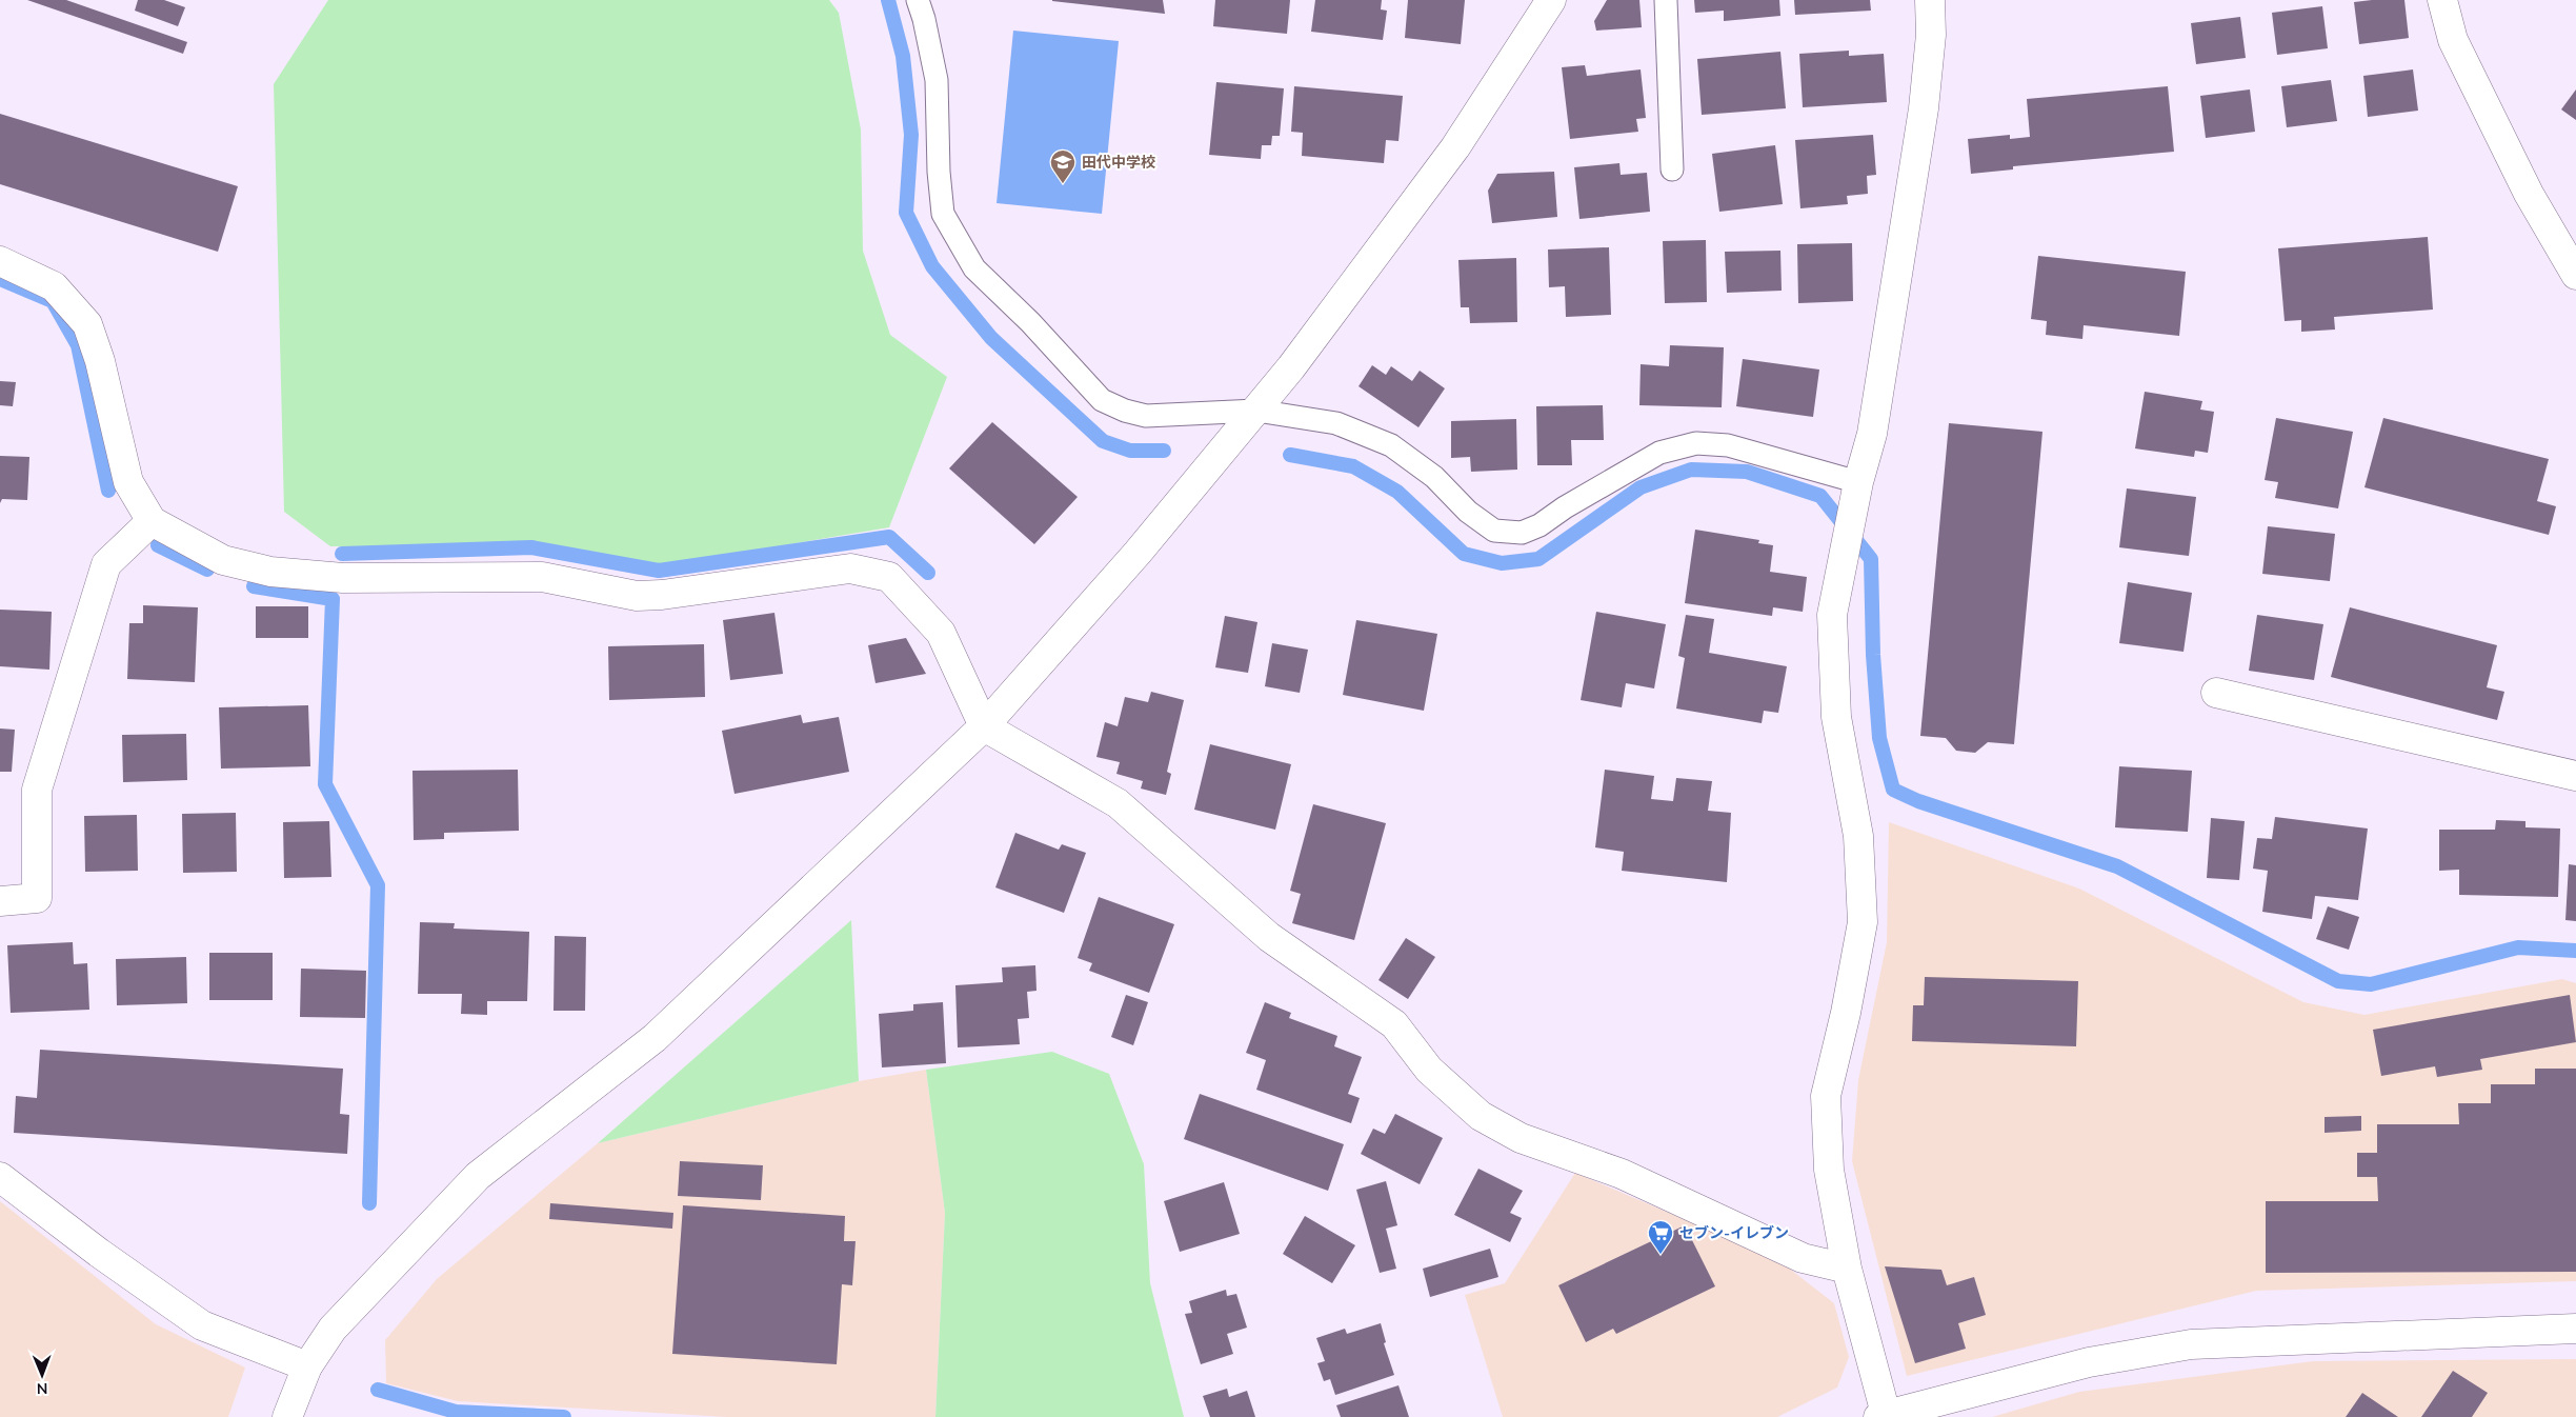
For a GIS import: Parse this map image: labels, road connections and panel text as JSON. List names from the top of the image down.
{
  "places": {
    "school or university": ["田代中学校"],
    "supermarket": ["セブン-イレブン"]
  },
  "north": "bottom"
}
